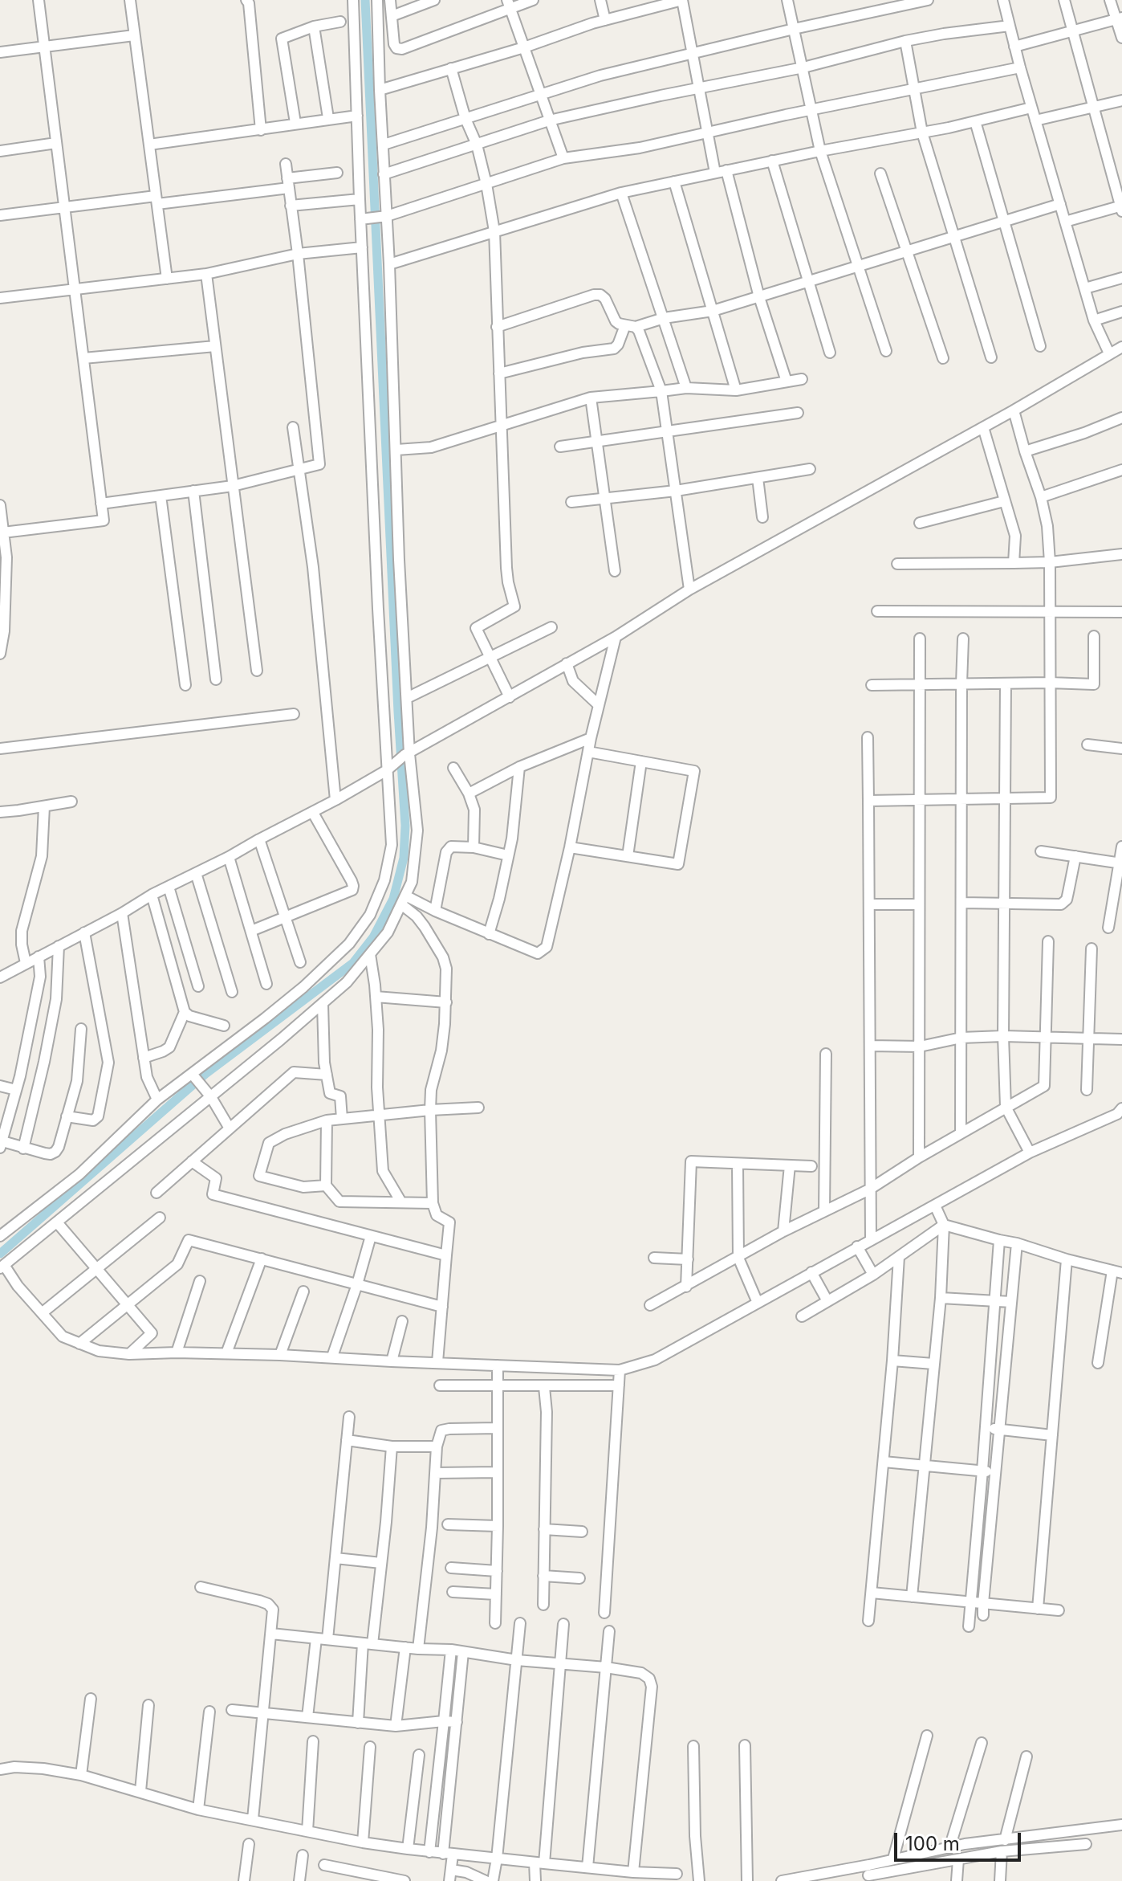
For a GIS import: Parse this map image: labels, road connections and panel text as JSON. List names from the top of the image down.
{
  "scale_bar": "100 m"
}
